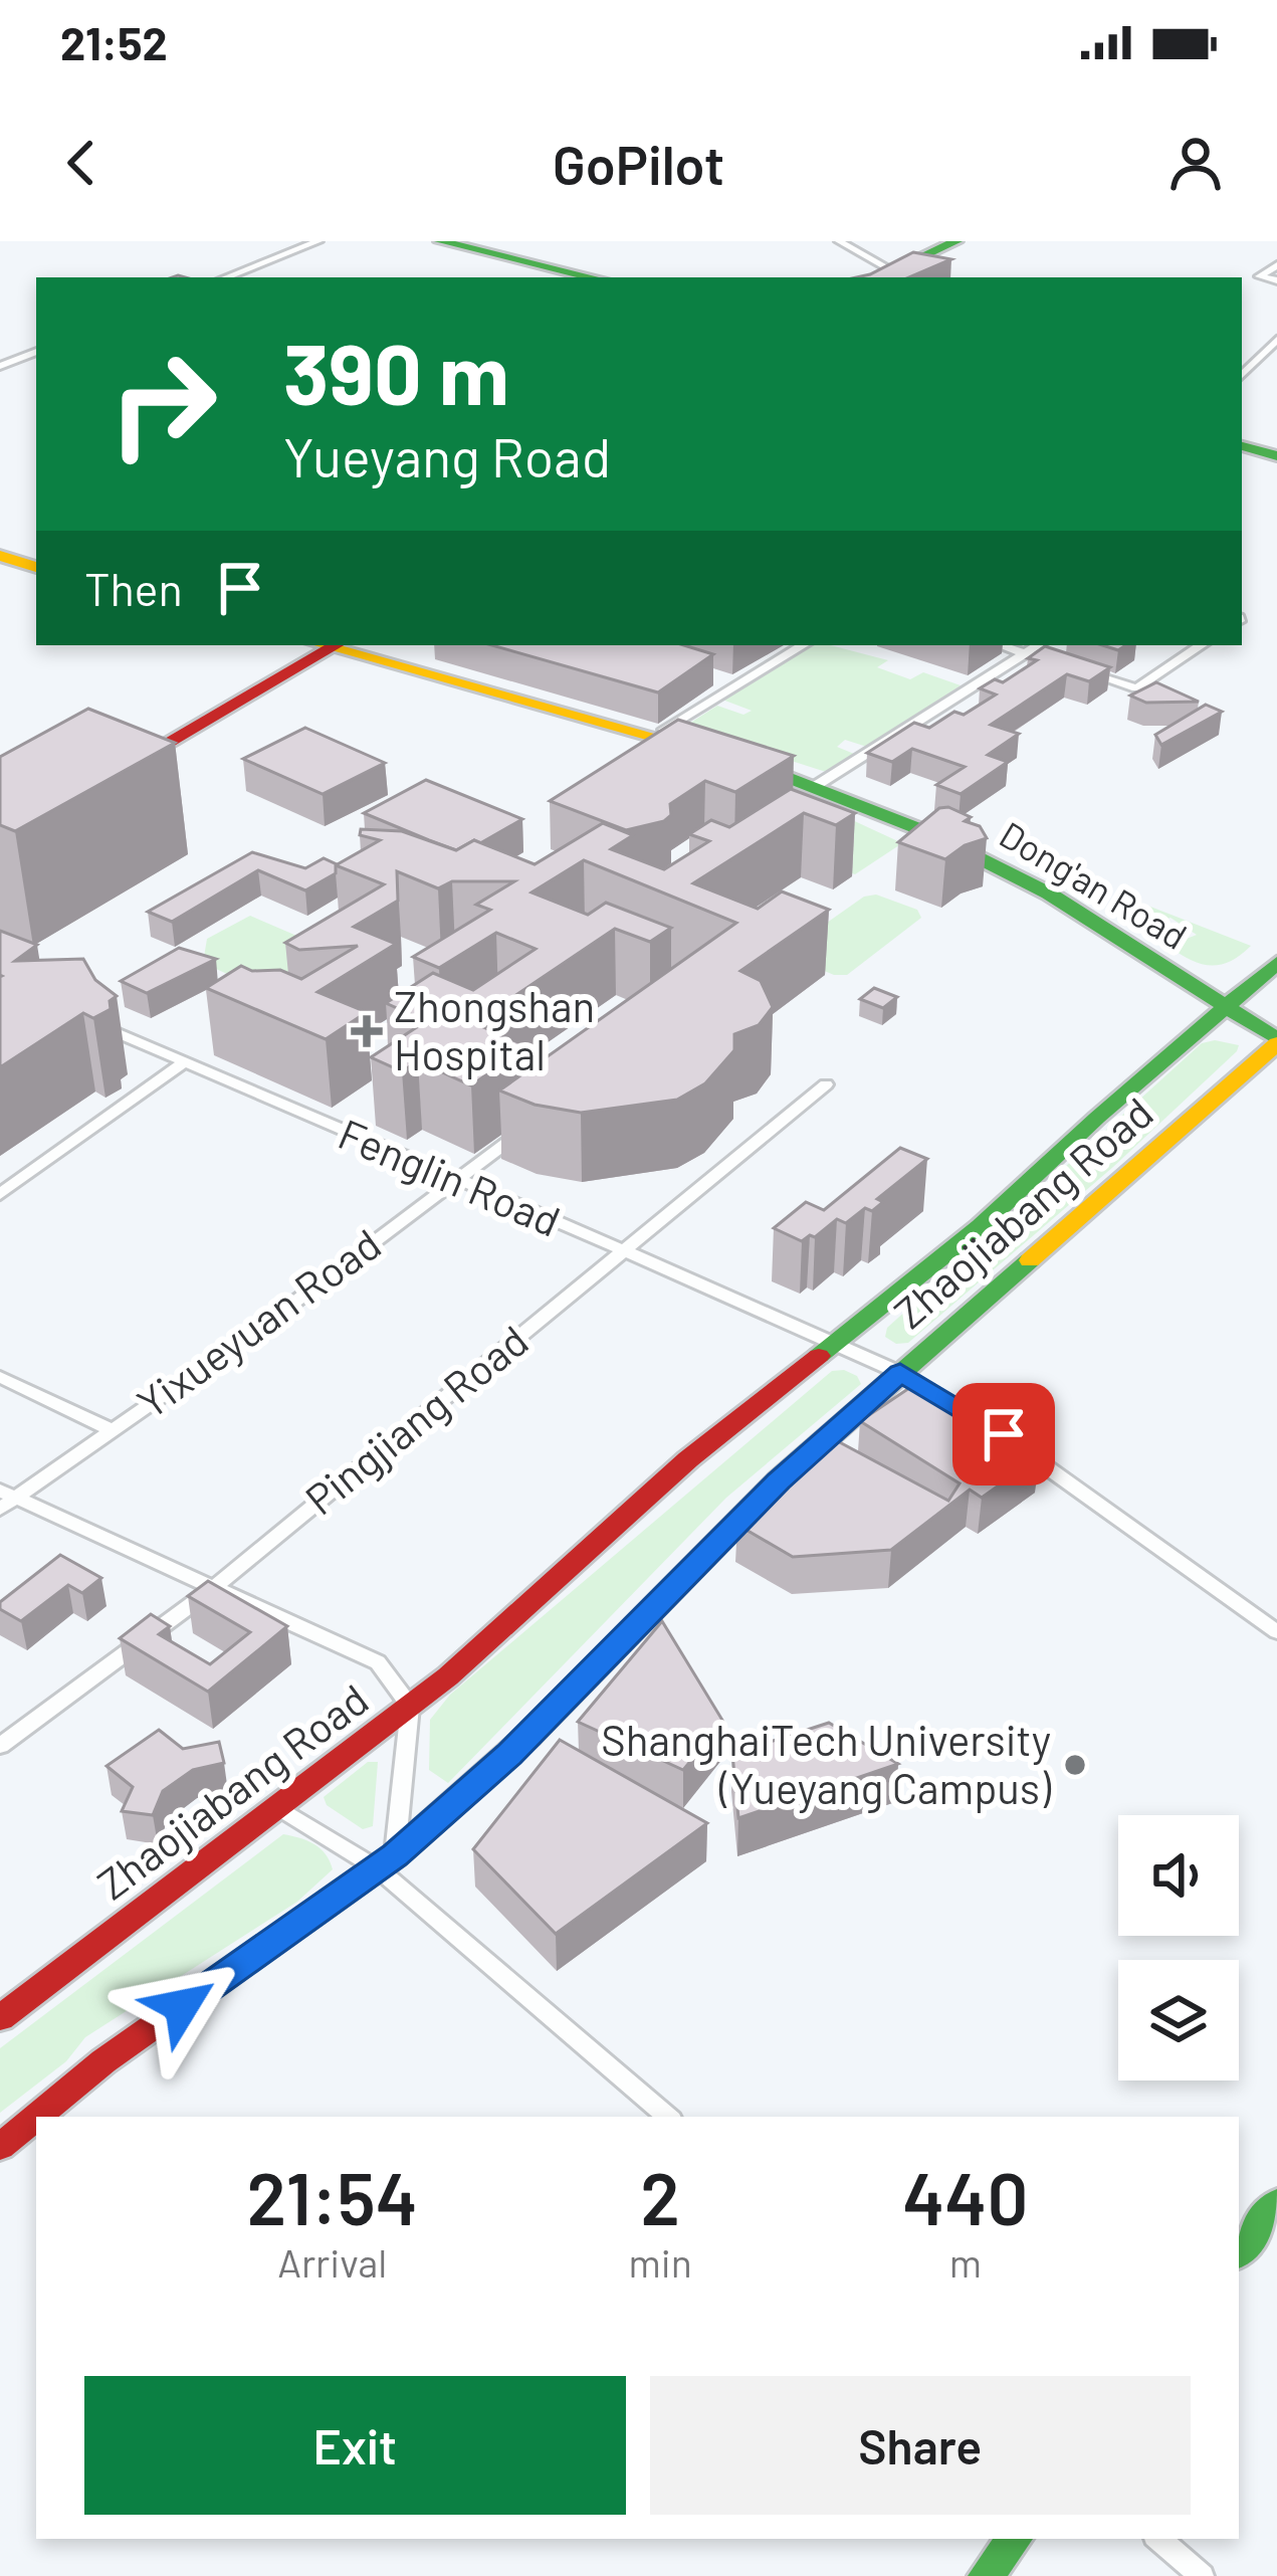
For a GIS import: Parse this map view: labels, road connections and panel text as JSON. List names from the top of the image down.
{
  "streets": {
    "main road": ["Dong'an Road", "Zhaojiabang Road"],
    "street": ["Fenglin Road", "Yixueyuan Road", "Pingjiang Road"]
  },
  "crossings": [
    ["Dong'an Road", "Zhaojiabang Road"],
    ["Fenglin Road", "Zhaojiabang Road"],
    ["Fenglin Road", "Yixueyuan Road"],
    ["Fenglin Road", "Pingjiang Road"]
  ],
  "places": {
    "health": ["Zhongshan Hospital"],
    "other": ["ShanghaiTech University (Yueyang Campus)"]
  },
  "page": {
    "status": "21:52",
    "header": "GoPilot",
    "turn": ["390 m", "Yueyang Road"],
    "then": "Then",
    "eta": [
      "21:54",
      "Arrival",
      "2",
      "min",
      "440",
      "m"
    ],
    "buttons": ["Exit", "Share"]
  }
}
